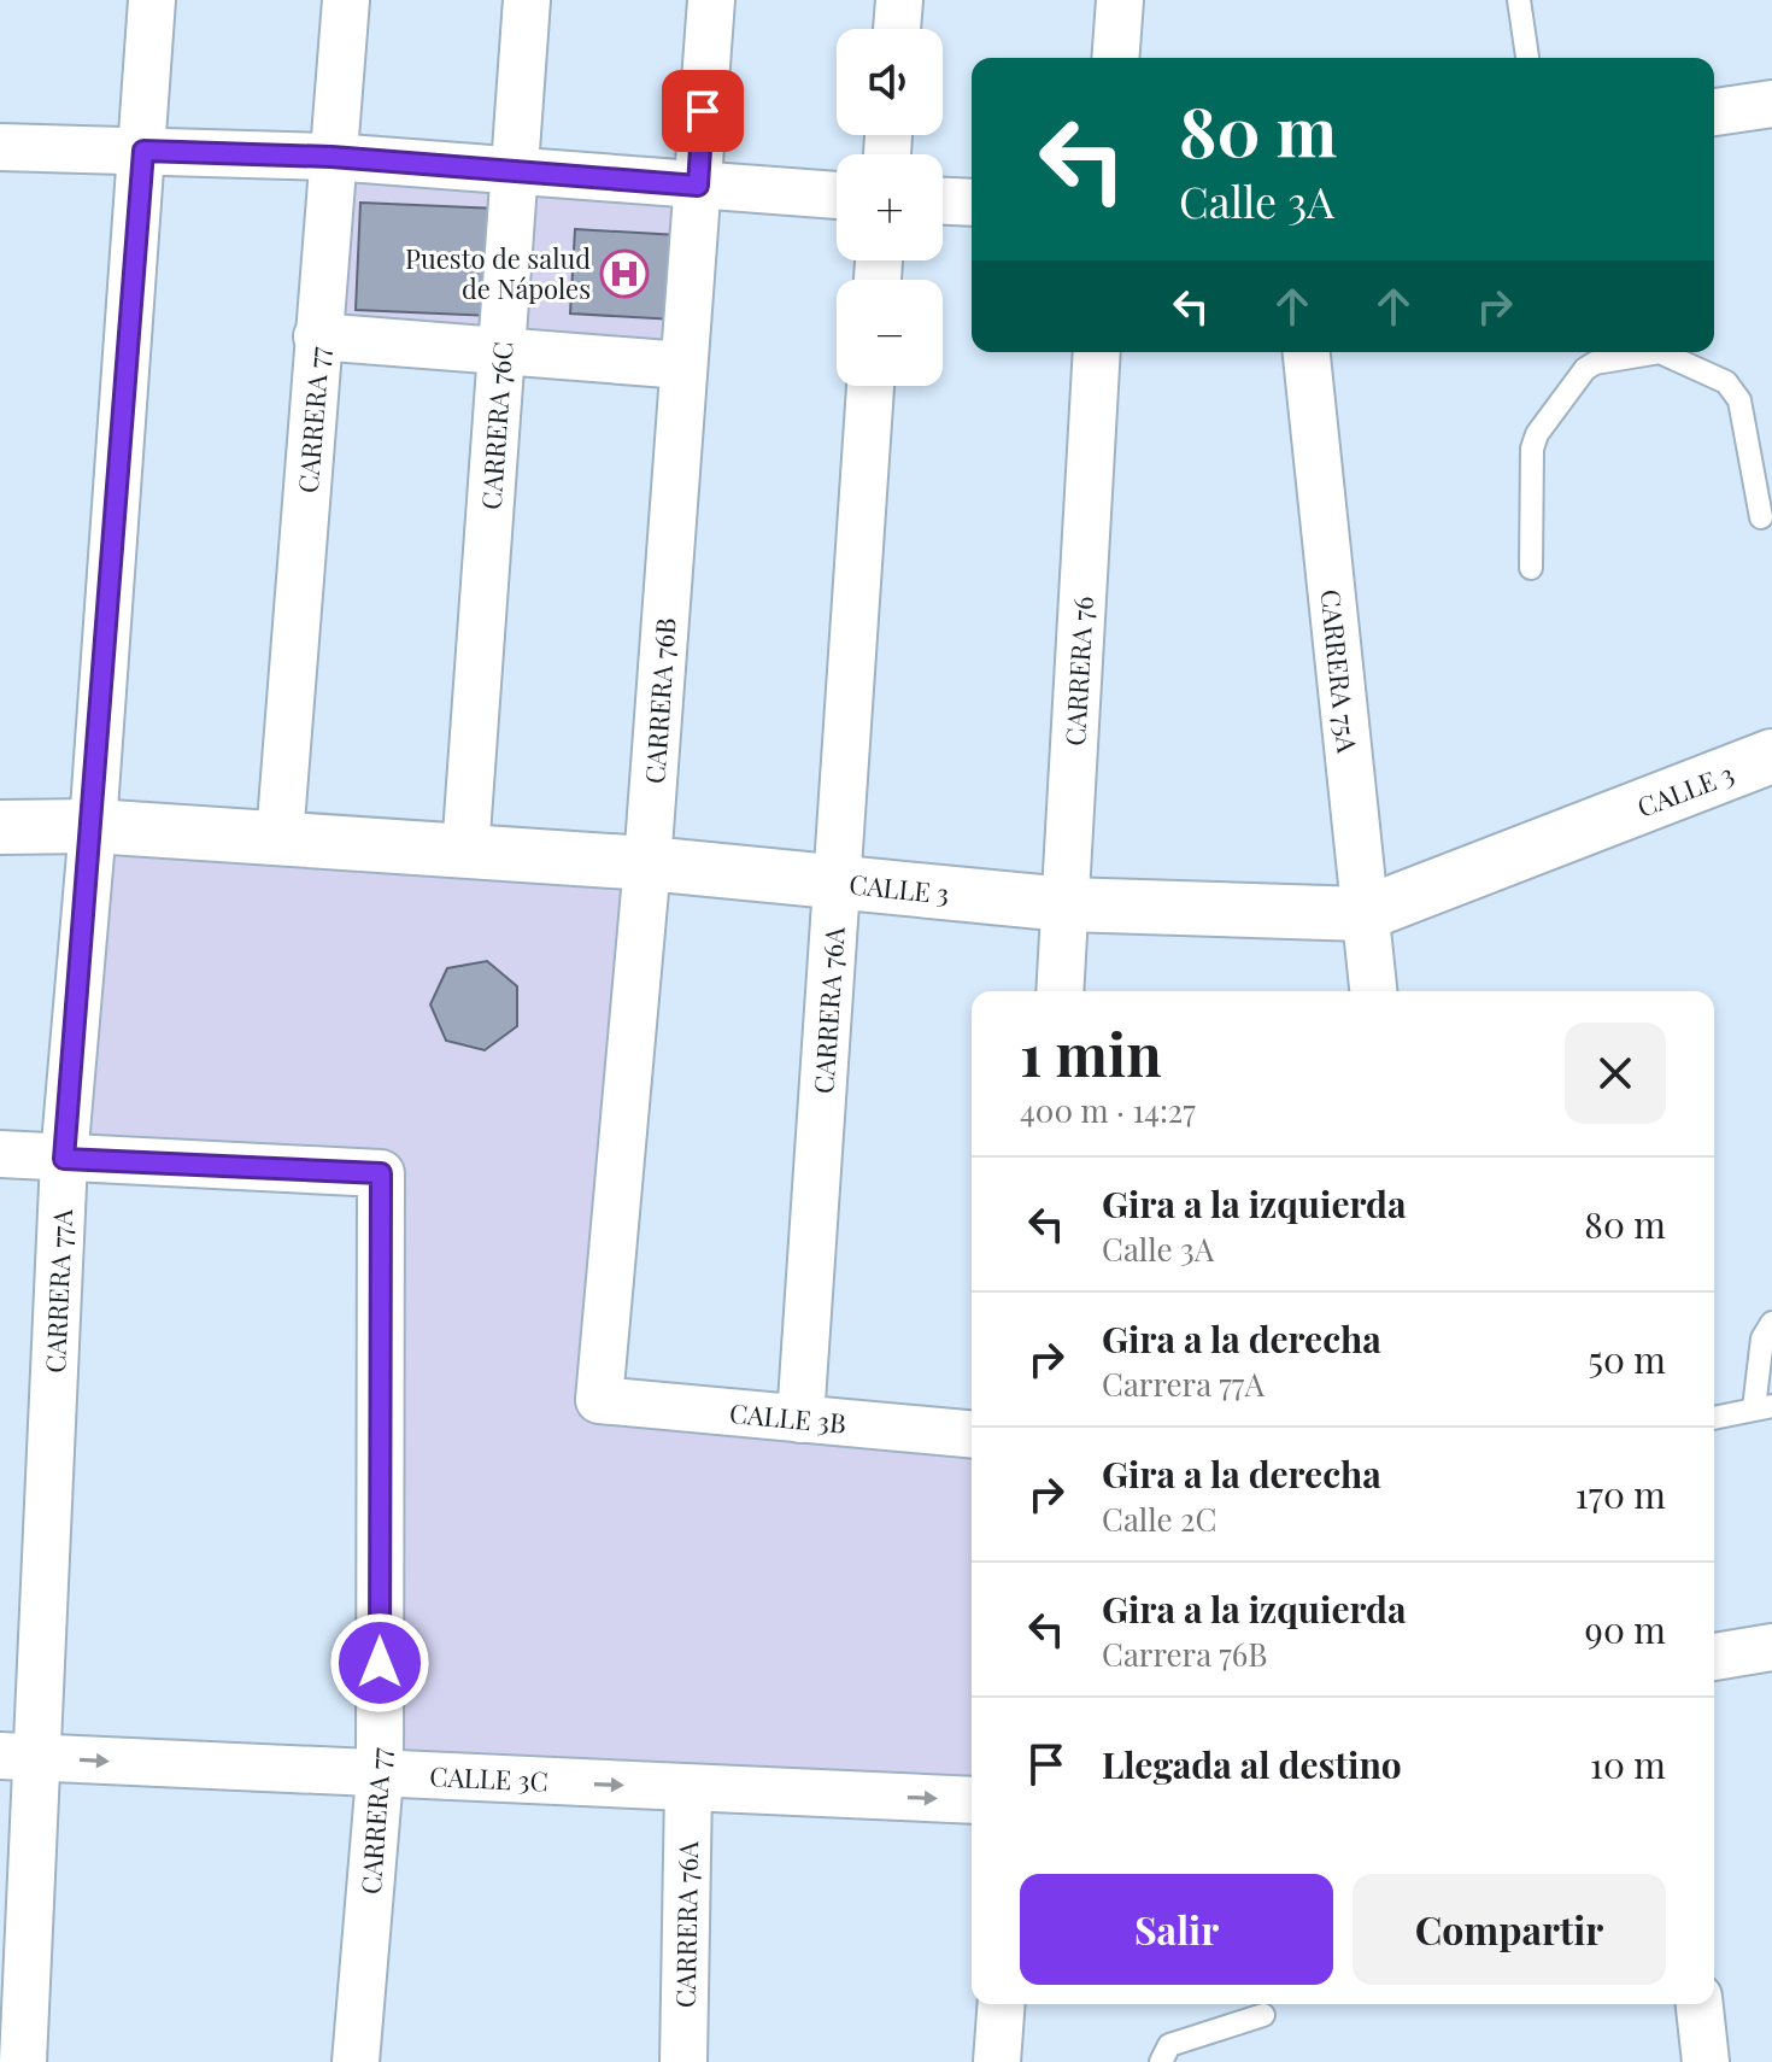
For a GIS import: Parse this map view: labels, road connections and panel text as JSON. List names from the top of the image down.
{
  "streets": {
    "street": [
      "CARRERA 77",
      "CARRERA 76C",
      "CARRERA 76",
      "CARRERA 75A",
      "CARRERA 76B",
      "CALLE 3",
      "CARRERA 76A",
      "CARRERA 77A",
      "CALLE 3B",
      "CALLE 3C"
    ]
  },
  "crossings": [
    ["CARRERA 77", "CALLE 3"],
    ["CARRERA 77", "CARRERA 77A"],
    ["CARRERA 77", "CALLE 3C"],
    ["CARRERA 76C", "CALLE 3"],
    ["CARRERA 76", "CALLE 3"],
    ["CARRERA 75A", "CALLE 3"],
    ["CARRERA 76B", "CALLE 3"],
    ["CARRERA 76B", "CALLE 3B"],
    ["CALLE 3", "CARRERA 76A"],
    ["CALLE 3", "CARRERA 77A"],
    ["CARRERA 76A", "CALLE 3B"],
    ["CARRERA 76A", "CALLE 3C"],
    ["CARRERA 77A", "CALLE 3C"]
  ],
  "one_way": ["CALLE 3C"],
  "places": {
    "hospital": ["Puesto de salud de Nápoles"]
  },
  "page": {
    "map_buttons": ["+", "−"],
    "turn": ["80 m", "Calle 3A"],
    "heading": ["1 min", "400 m · 14:27"],
    "list": [
      {
        "name": "Gira a la izquierda",
        "note": "Calle 3A",
        "value": "80 m"
      },
      {
        "name": "Gira a la derecha",
        "note": "Carrera 77A",
        "value": "50 m"
      },
      {
        "name": "Gira a la derecha",
        "note": "Calle 2C",
        "value": "170 m"
      },
      {
        "name": "Gira a la izquierda",
        "note": "Carrera 76B",
        "value": "90 m"
      },
      {
        "name": "Llegada al destino",
        "value": "10 m"
      }
    ],
    "buttons": ["Salir", "Compartir"]
  }
}
